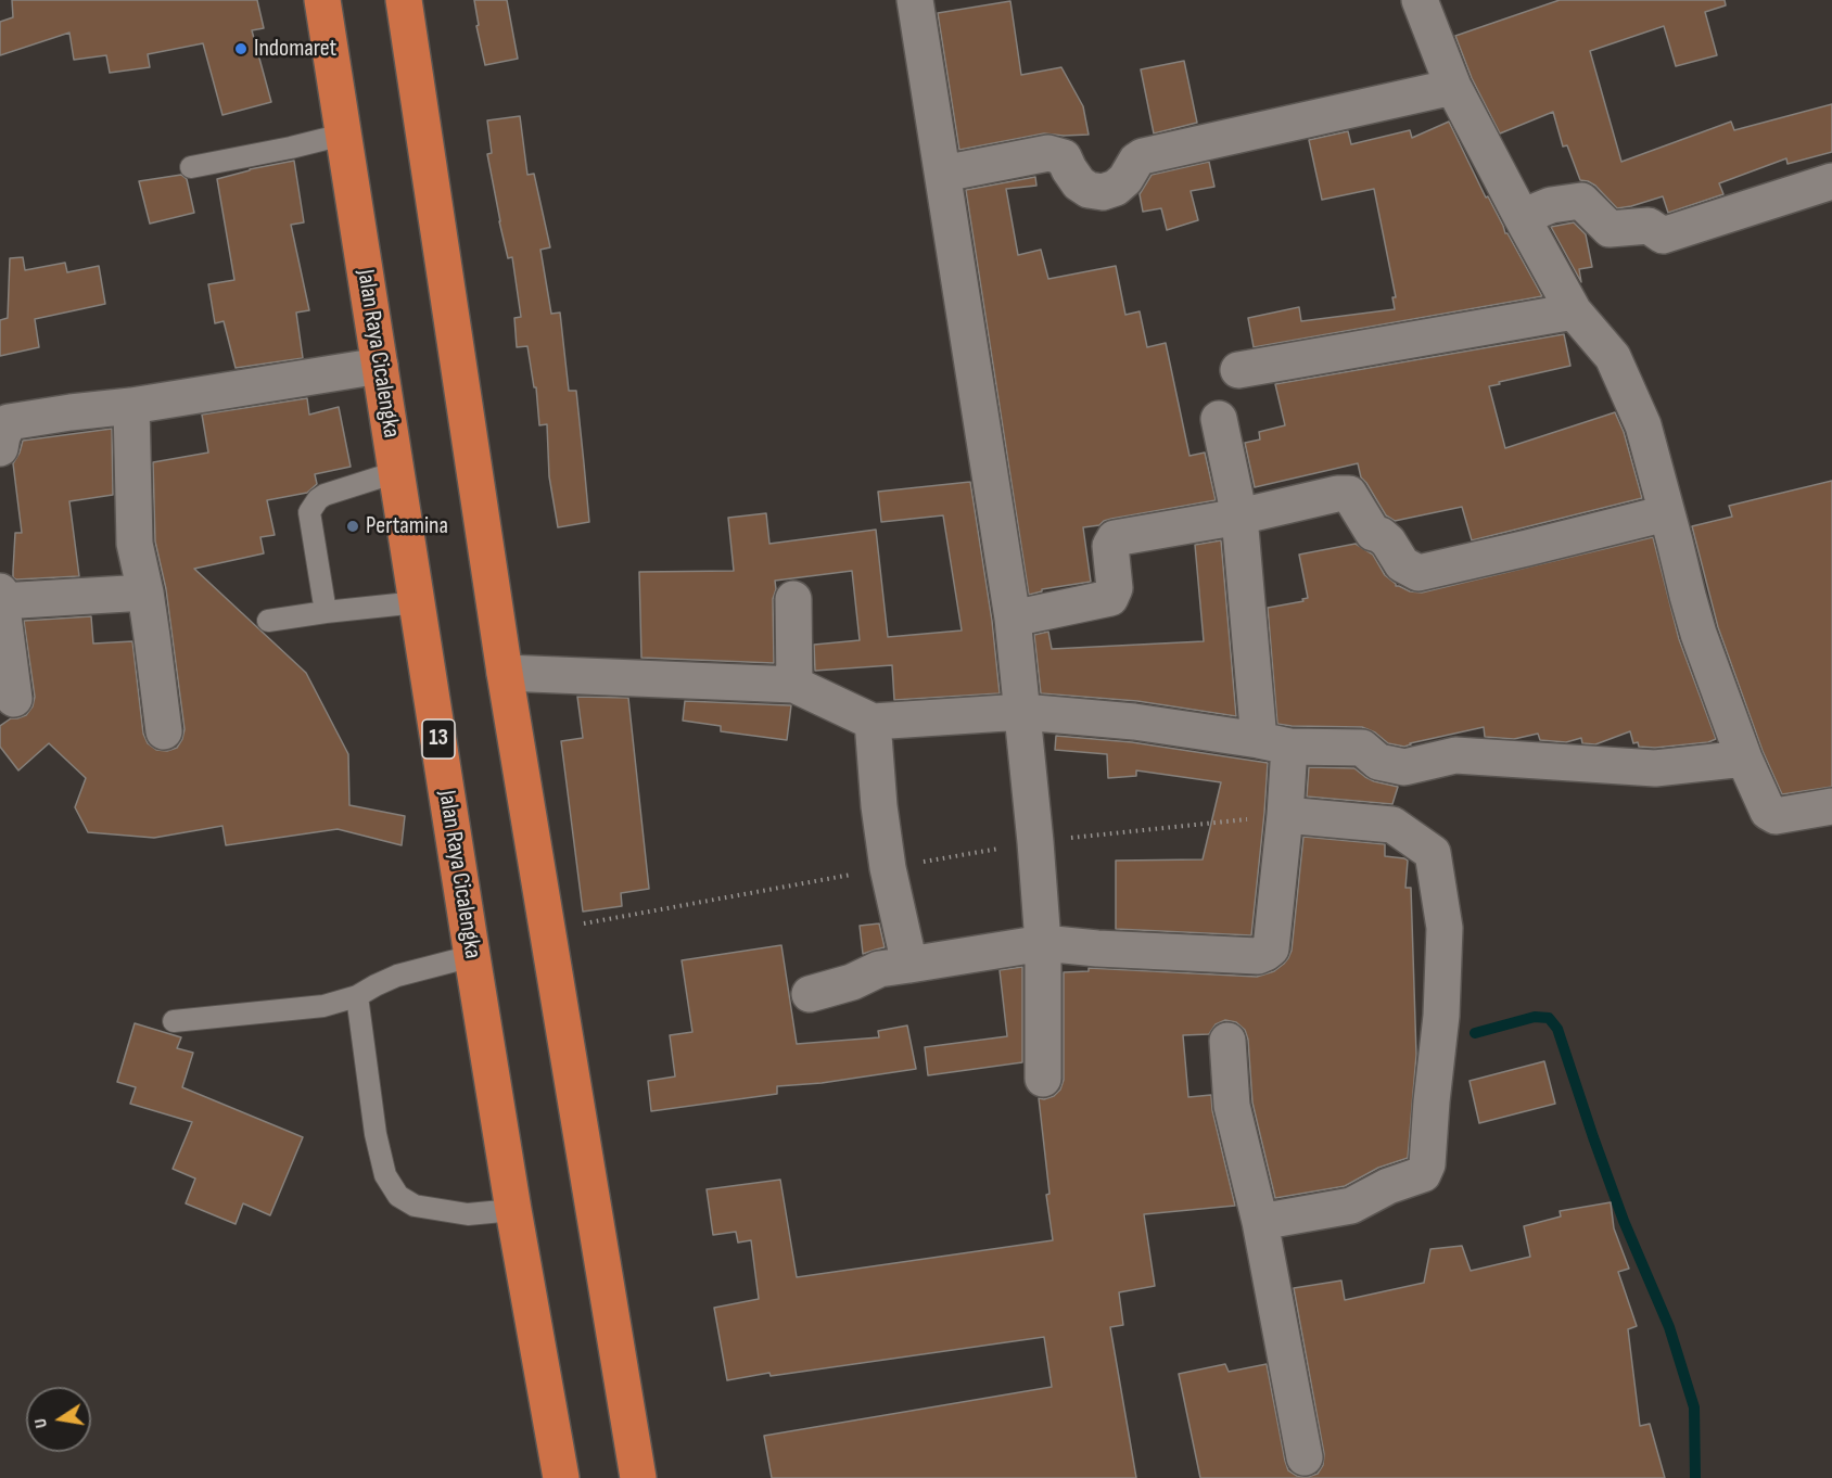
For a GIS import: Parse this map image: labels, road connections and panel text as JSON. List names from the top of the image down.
{
  "streets": {
    "highway": ["Jalan Raya Cicalengka", "13"]
  },
  "places": ["Indomaret", "Pertamina"],
  "north": "left"
}
